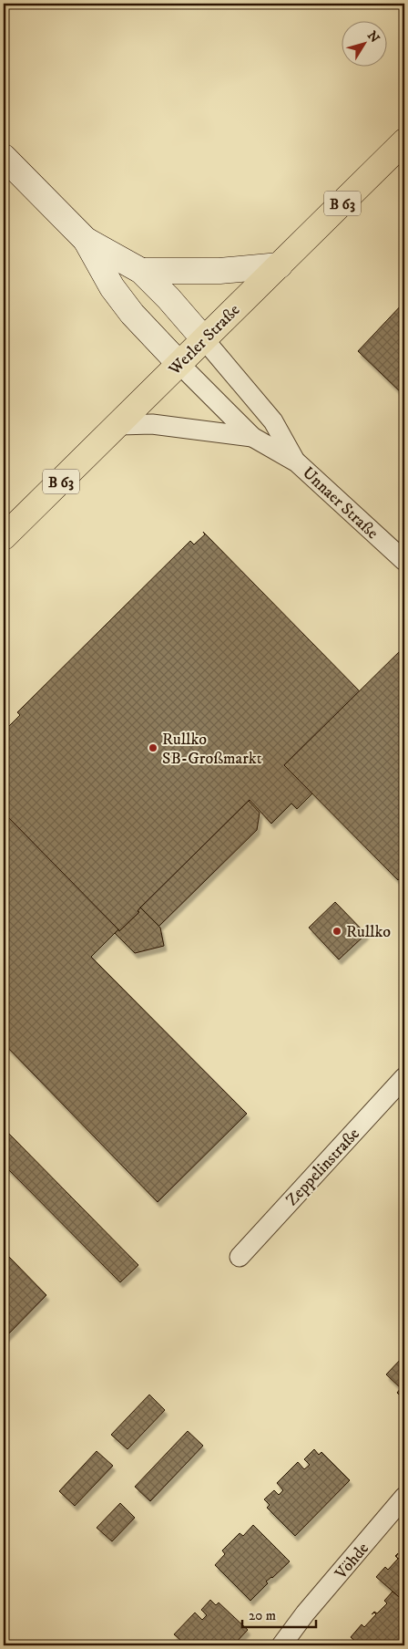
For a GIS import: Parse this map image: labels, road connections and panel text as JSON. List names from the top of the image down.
{
  "streets": {
    "main road": ["B 63", "Werler Straße", "Unnaer Straße"],
    "street": ["Zeppelinstraße", "Vöhde"]
  },
  "crossings": [
    ["Werler Straße", "Unnaer Straße"]
  ],
  "places": ["Rullko SB-Großmarkt", "Rullko"],
  "scale_bar": "20 m",
  "north": "top right"
}
